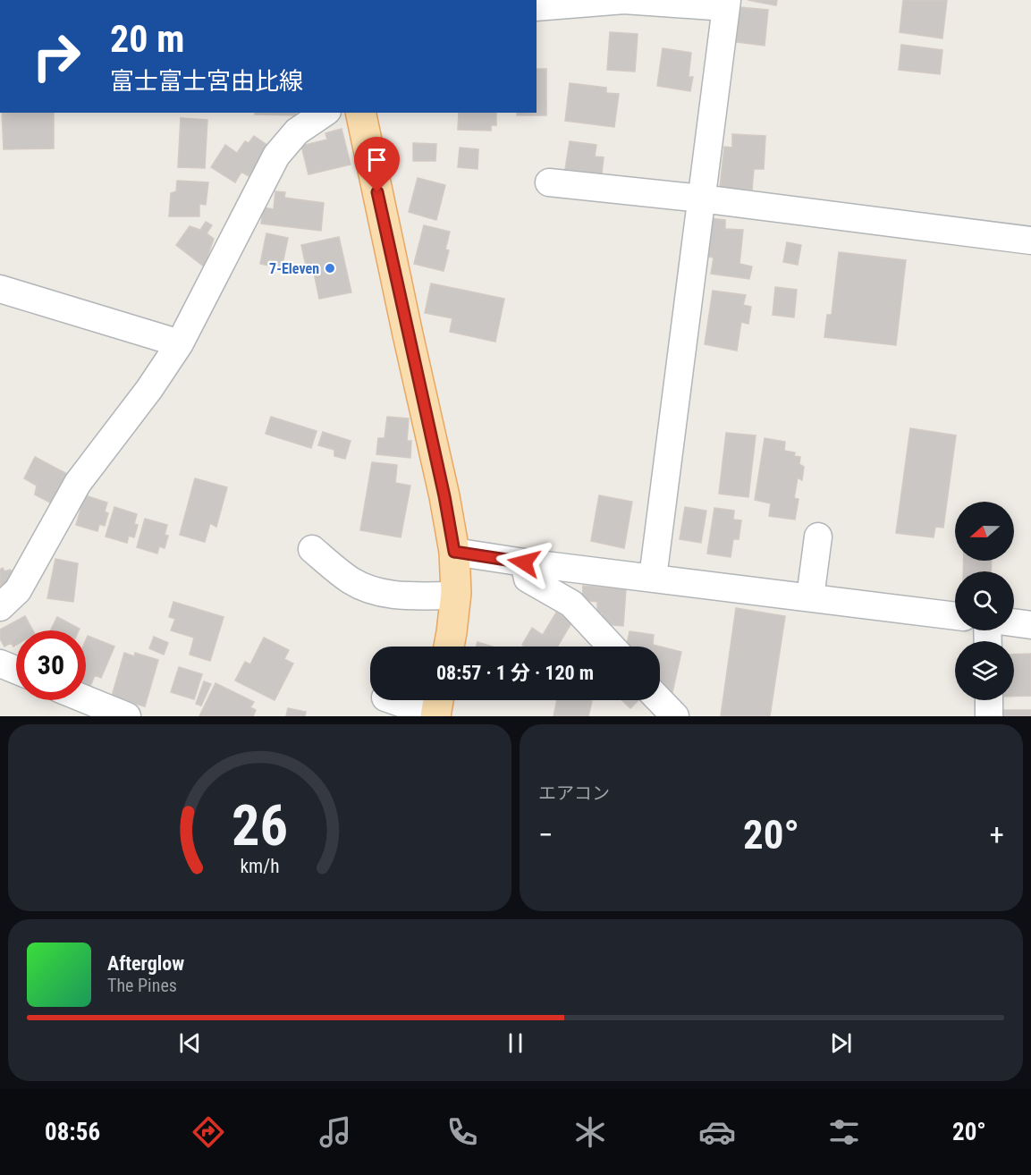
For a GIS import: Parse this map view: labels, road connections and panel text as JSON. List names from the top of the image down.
{
  "places": ["7-Eleven"],
  "north": "left",
  "page": {
    "turn": ["20 m", "富士富士宮由比線"],
    "limit": "30",
    "trip": "08:57 · 1 分 · 120 m",
    "tile": "エアコン",
    "heat": ["−", "20°", "+"],
    "song": ["Afterglow", "The Pines"],
    "tabs": ["08:56", "20°"],
    "gauge": ["26", "km/h"]
  }
}
